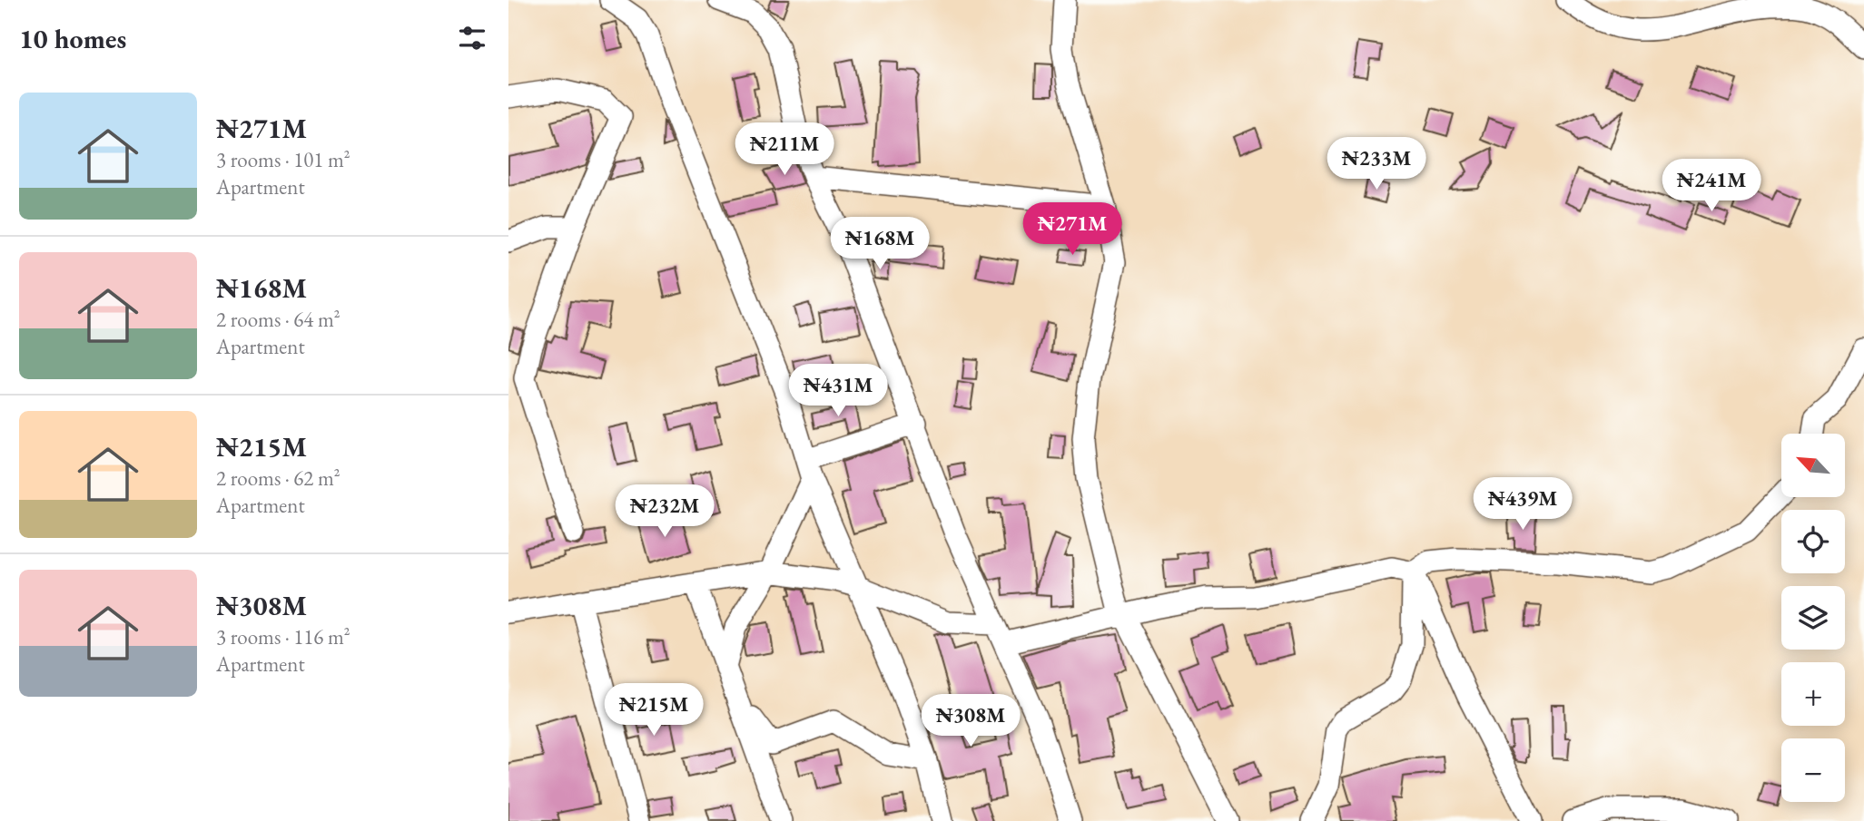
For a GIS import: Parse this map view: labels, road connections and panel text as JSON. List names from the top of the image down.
{
  "north": "top left",
  "page": {
    "heading": "10 homes",
    "list": [
      {
        "name": "₦271M",
        "note": "3 rooms · 101 m² · Apartment"
      },
      {
        "name": "₦168M",
        "note": "2 rooms · 64 m² · Apartment"
      },
      {
        "name": "₦215M",
        "note": "2 rooms · 62 m² · Apartment"
      },
      {
        "name": "₦308M",
        "note": "3 rooms · 116 m² · Apartment"
      }
    ],
    "price": [
      "₦211M",
      "₦233M",
      "₦241M",
      "₦271M",
      "₦168M",
      "₦431M",
      "₦439M",
      "₦232M",
      "₦215M",
      "₦308M"
    ],
    "map_buttons": ["+", "−"]
  }
}
